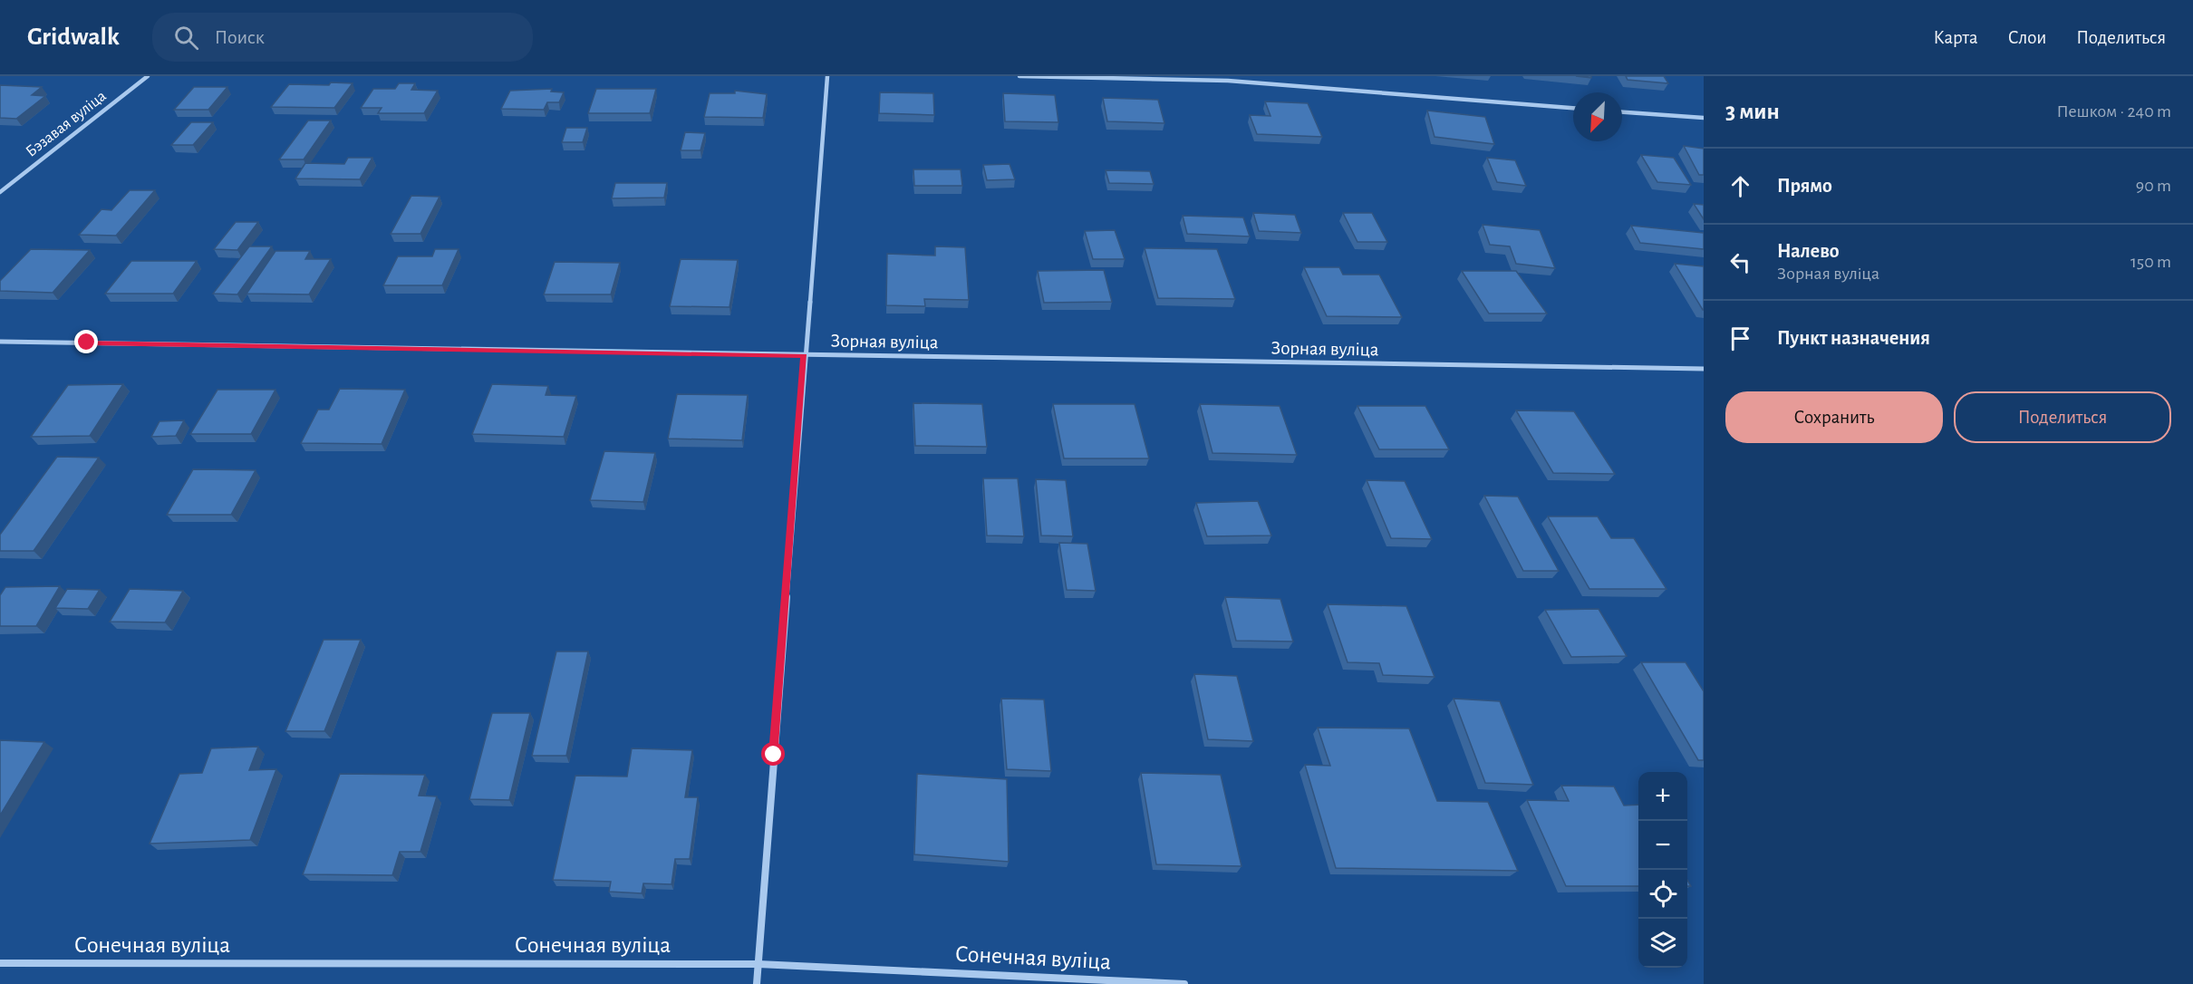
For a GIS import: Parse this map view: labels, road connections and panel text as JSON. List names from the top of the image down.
{
  "streets": {
    "street": ["Бэзавая вуліца", "Зорная вуліца", "Сонечная вуліца"]
  },
  "north": "bottom left",
  "page": {
    "header": "Gridwalk",
    "search": "Поиск",
    "nav": ["Карта", "Слои", "Поделиться"],
    "heading": ["3 мин", "Пешком · 240 m"],
    "list": [
      ["Прямо", "90 m"],
      ["Налево", "Зорная вуліца", "150 m"],
      "Пункт назначения"
    ],
    "buttons": ["Сохранить", "Поделиться"],
    "map_buttons": ["+", "−"]
  }
}
